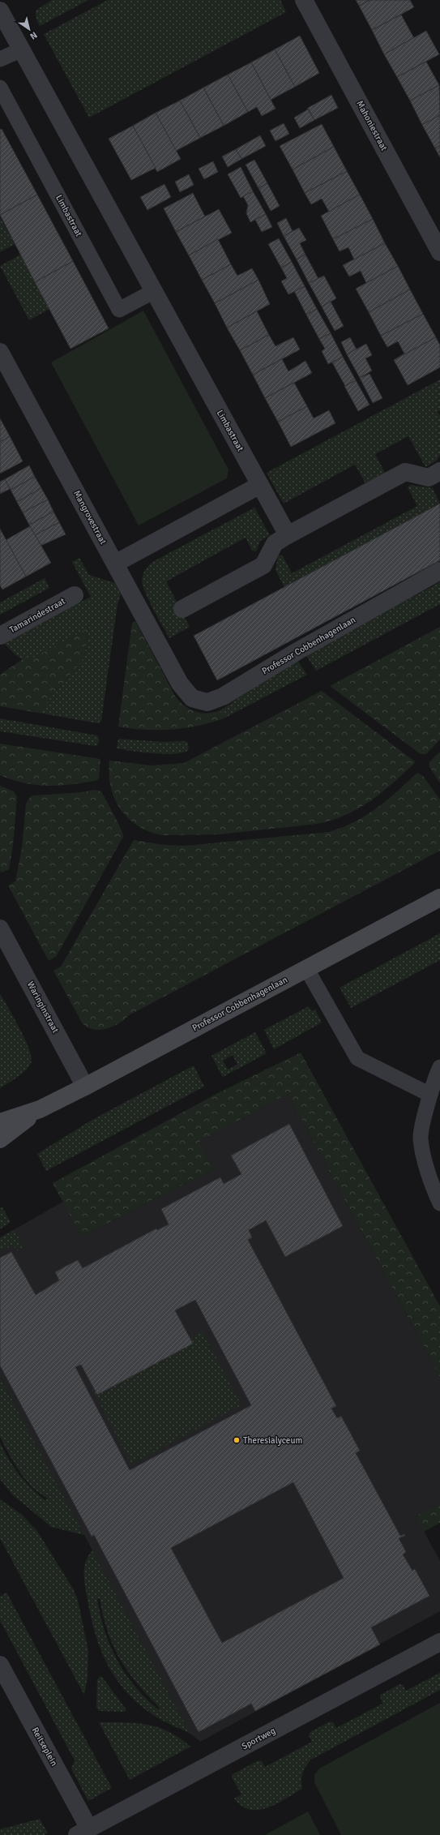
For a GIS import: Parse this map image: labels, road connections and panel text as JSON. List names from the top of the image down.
{
  "streets": {
    "street": [
      "Mahoniestraat",
      "Limbastraat",
      "Mangrovestraat",
      "Tamarindestraat",
      "Professor Cobbenhagenlaan",
      "Waringinstraat",
      "Sportweg",
      "Reitseplein"
    ]
  },
  "crossings": [
    ["Mangrovestraat", "Professor Cobbenhagenlaan"],
    ["Professor Cobbenhagenlaan", "Waringinstraat"],
    ["Sportweg", "Reitseplein"]
  ],
  "places": ["Theresialyceum"],
  "north": "bottom right"
}
